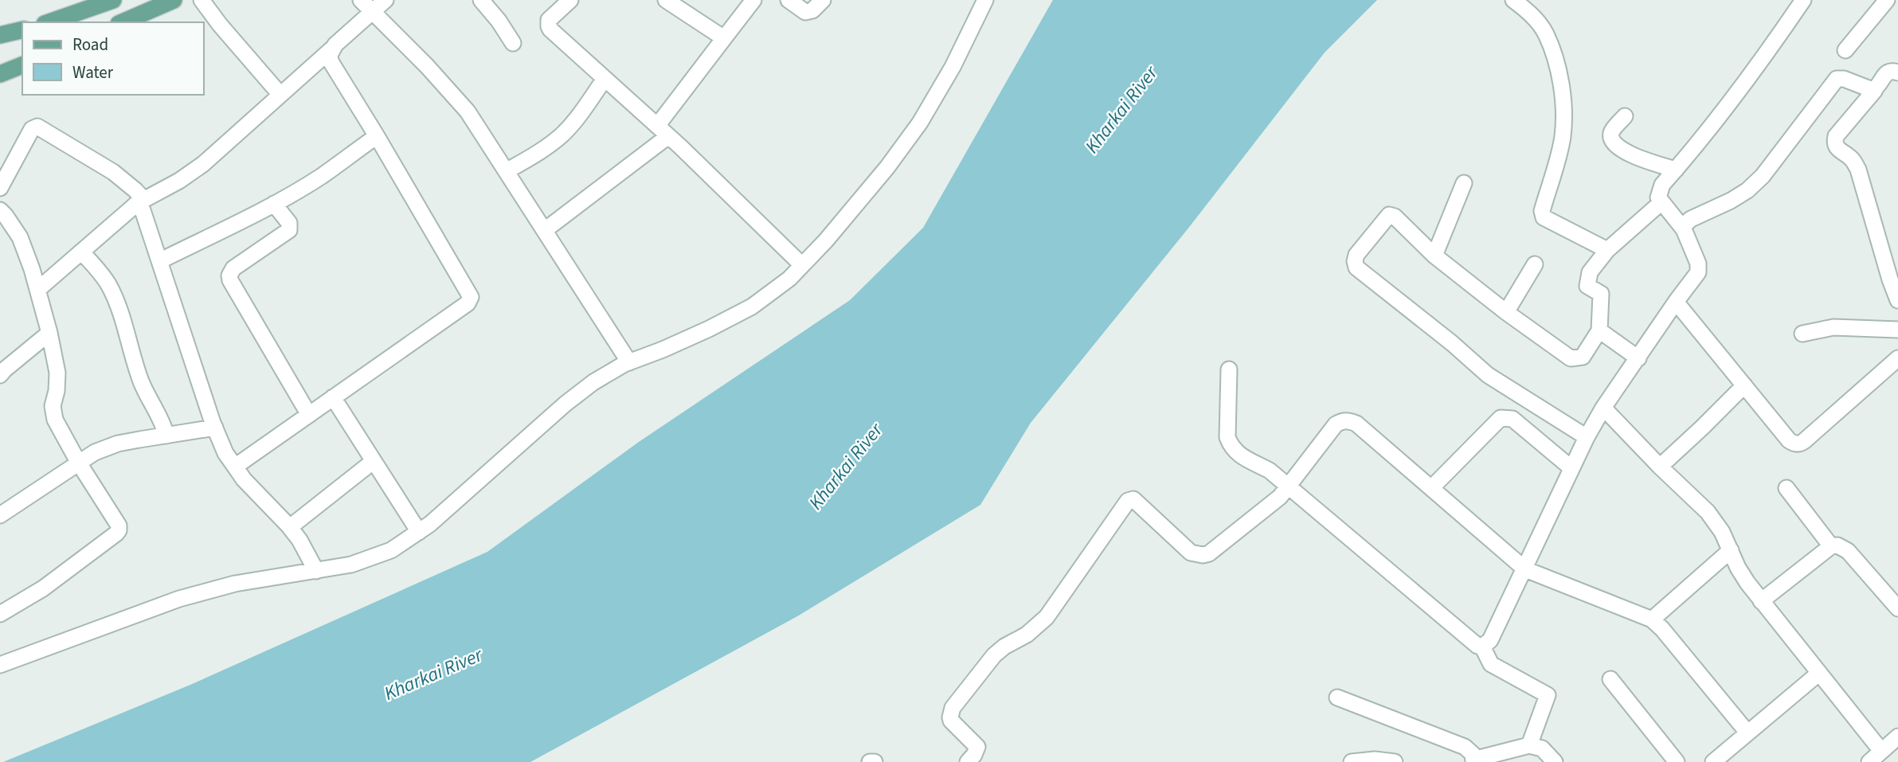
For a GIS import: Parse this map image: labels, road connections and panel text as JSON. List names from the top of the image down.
{
  "water": ["Kharkai River"],
  "legend": ["Road", "Water"]
}
